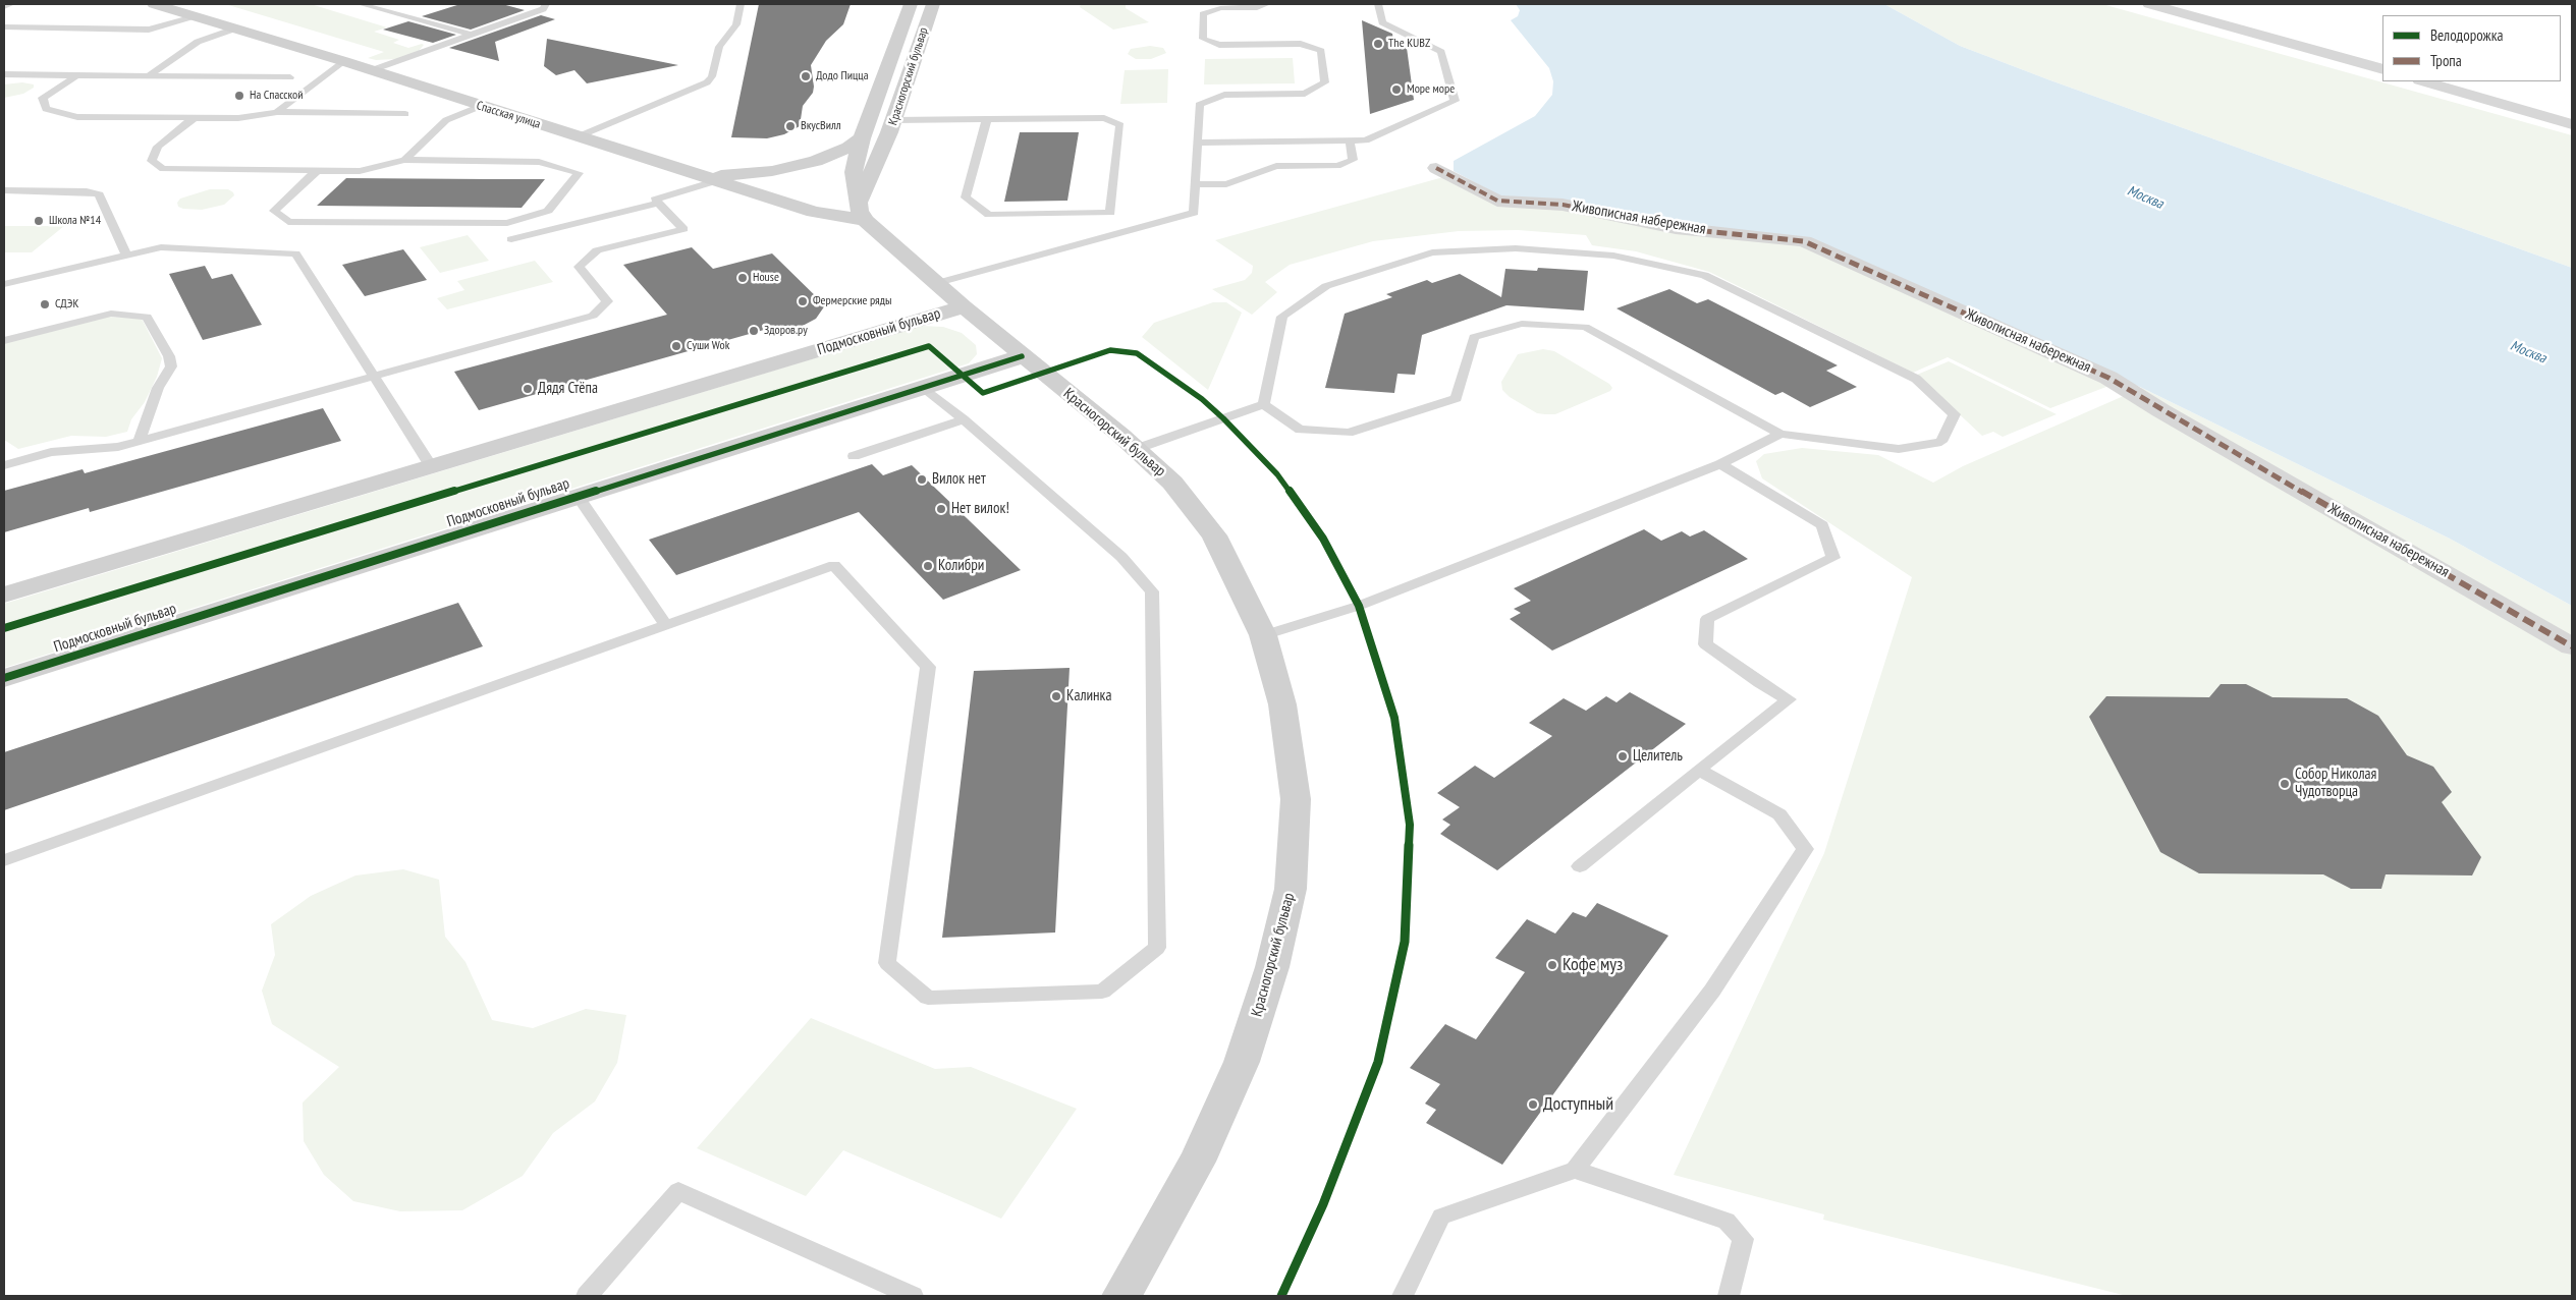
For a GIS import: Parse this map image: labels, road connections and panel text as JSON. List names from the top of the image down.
{
  "streets": {
    "street": [
      "Красногорский бульвар",
      "Спасская улица",
      "Живописная набережная",
      "Подмосковный бульвар"
    ]
  },
  "crossings": [
    ["Красногорский бульвар", "Спасская улица"],
    ["Красногорский бульвар", "Подмосковный бульвар"]
  ],
  "water": ["Москва"],
  "places": [
    "The KUBZ",
    "Додо Пицца",
    "Море море",
    "На Спасской",
    "ВкусВилл",
    "Школа №14",
    "House",
    "Фермерские ряды",
    "СДЭК",
    "Здоров.ру",
    "Суши Wok",
    "Дядя Стёпа",
    "Вилок нет",
    "Нет вилок!",
    "Колибри",
    "Калинка",
    "Целитель",
    "Собор Николая Чудотворца",
    "Кофе муз",
    "Доступный"
  ],
  "legend": ["Велодорожка", "Тропа"]
}
